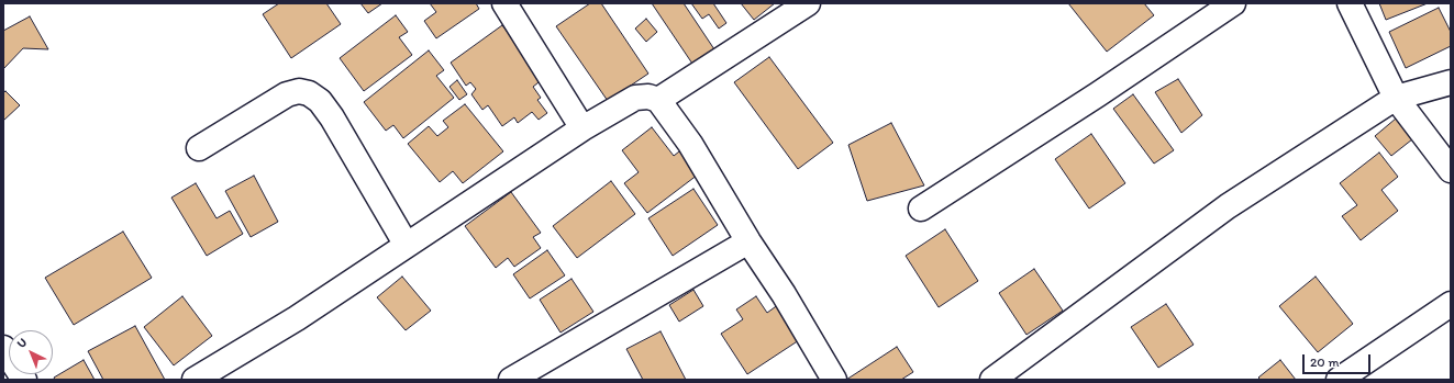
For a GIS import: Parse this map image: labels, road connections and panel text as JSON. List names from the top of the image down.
{
  "scale_bar": "20 m",
  "north": "top left"
}
